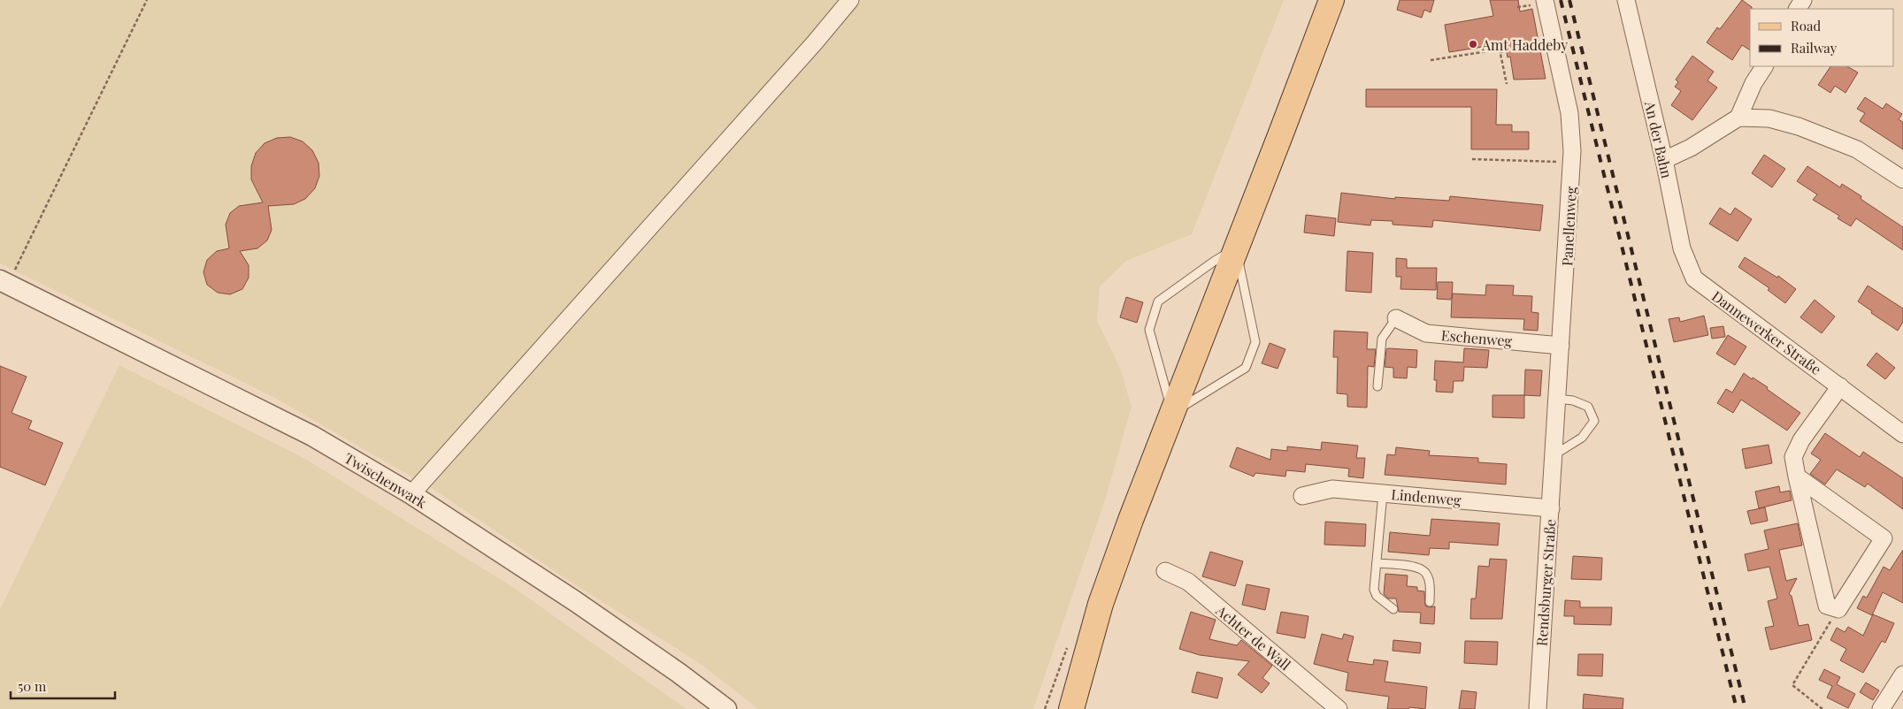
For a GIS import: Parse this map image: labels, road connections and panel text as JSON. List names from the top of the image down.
{
  "streets": {
    "street": [
      "An der Bahn",
      "Panellenweg",
      "Dannewerker Straße",
      "Eschenweg",
      "Twischenwark",
      "Lindenweg",
      "Rendsburger Straße",
      "Achter de Wall"
    ]
  },
  "crossings": [
    ["An der Bahn", "Dannewerker Straße"],
    ["Panellenweg", "Eschenweg"],
    ["Panellenweg", "Rendsburger Straße"],
    ["Lindenweg", "Rendsburger Straße"]
  ],
  "places": ["Amt Haddeby"],
  "legend": ["Road", "Railway"],
  "scale_bar": "50 m"
}
